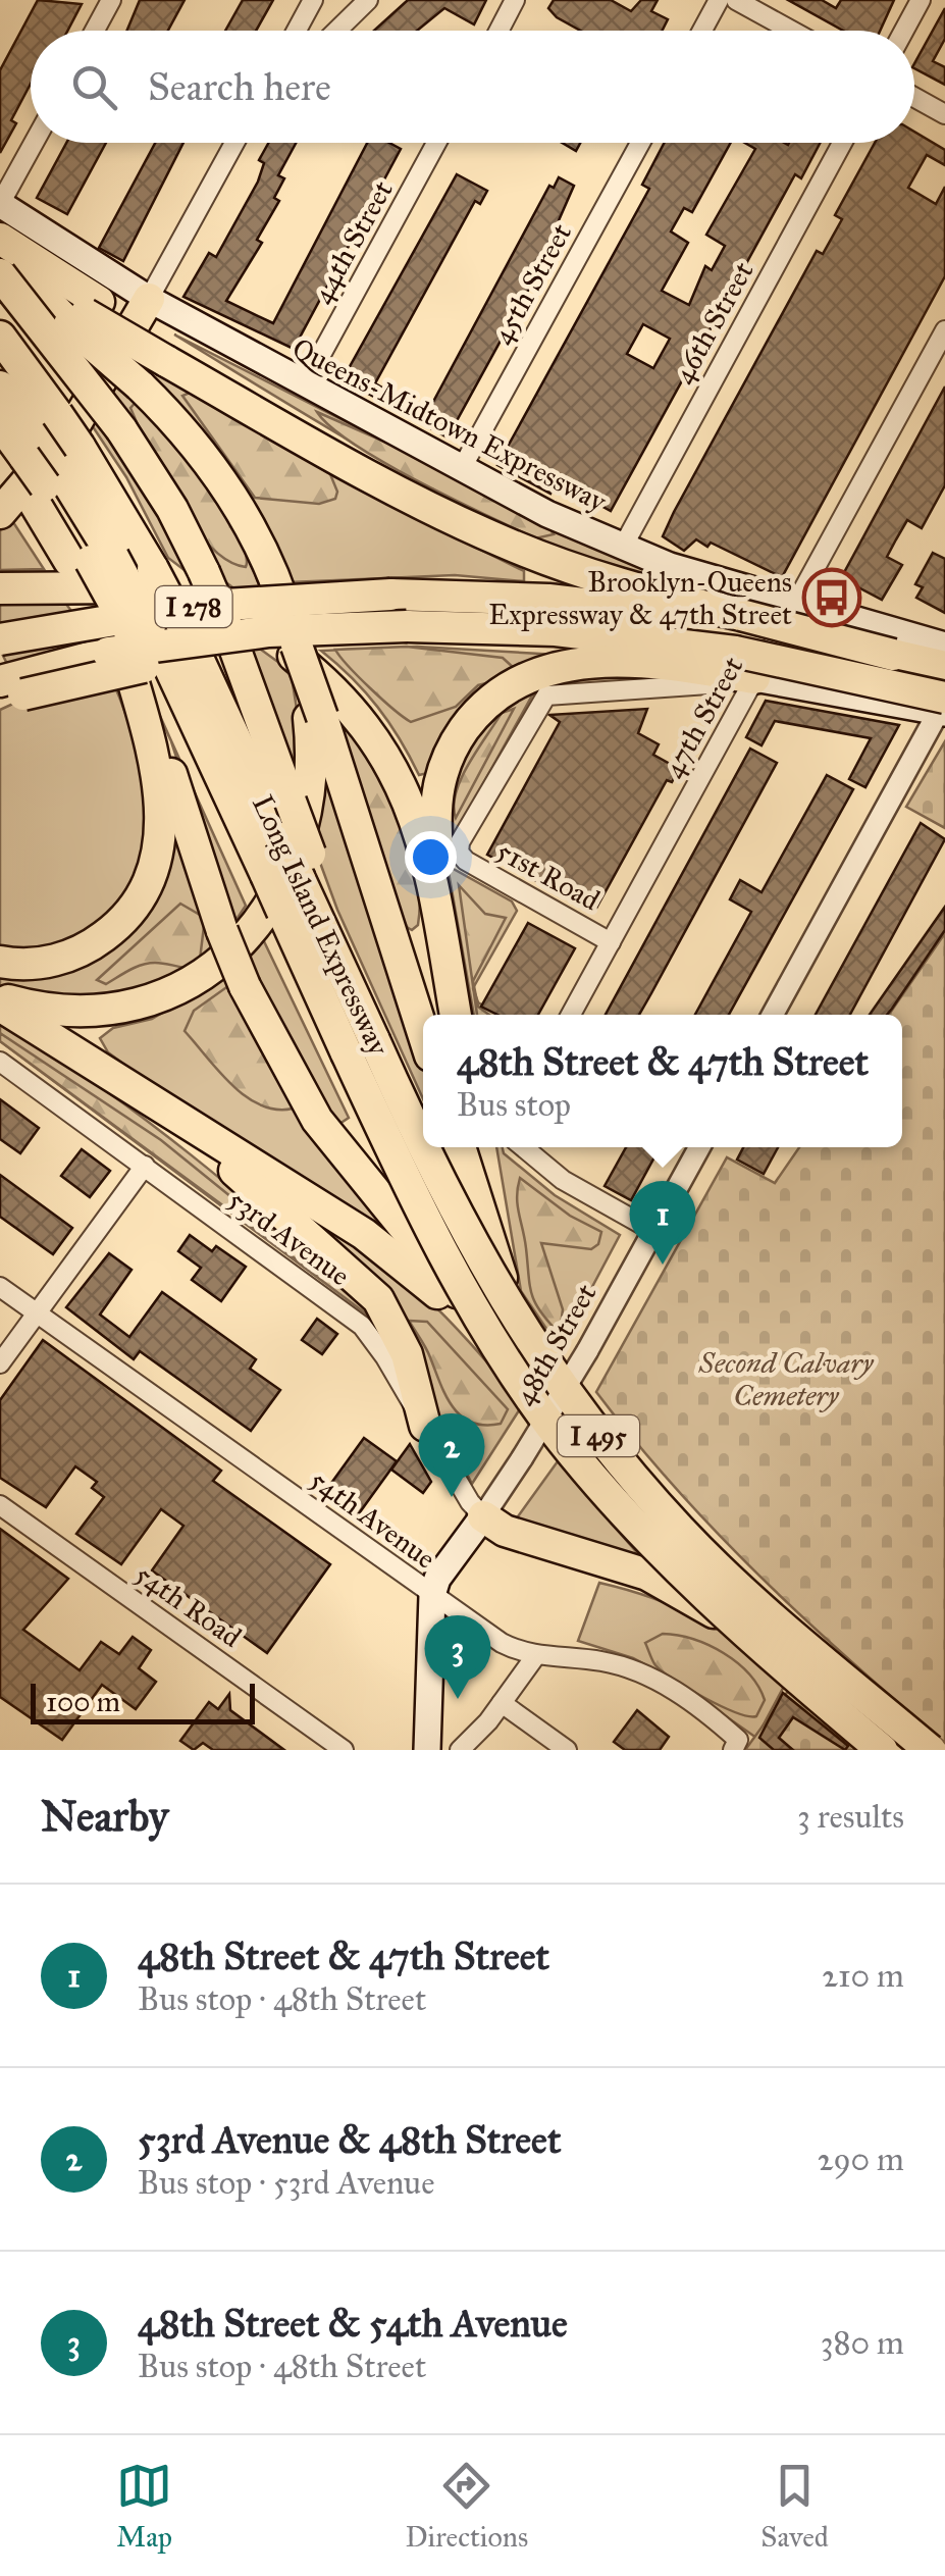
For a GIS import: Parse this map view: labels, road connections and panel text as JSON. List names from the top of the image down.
{
  "streets": {
    "highway": ["I 278", "Long Island Expressway", "I 495"],
    "main road": ["Queens-Midtown Expressway", "48th Street"],
    "street": [
      "44th Street",
      "45th Street",
      "46th Street",
      "47th Street",
      "51st Road",
      "53rd Avenue",
      "54th Avenue",
      "54th Road"
    ]
  },
  "crossings": [
    ["44th Street", "Queens-Midtown Expressway"],
    ["45th Street", "Queens-Midtown Expressway"],
    ["46th Street", "Queens-Midtown Expressway"],
    ["Queens-Midtown Expressway", "47th Street"],
    ["I 278", "Long Island Expressway"],
    ["47th Street", "51st Road"],
    ["53rd Avenue", "48th Street"],
    ["48th Street", "54th Avenue"]
  ],
  "parks": ["Second Calvary Cemetery"],
  "places": {
    "bus stop": ["Brooklyn-Queens Expressway & 47th Street"]
  },
  "scale_bar": "100 m",
  "page": {
    "search": "Search here",
    "popup": ["48th Street & 47th Street", "Bus stop"],
    "pins": ["1", "2", "3"],
    "scale": "100 m",
    "heading": ["Nearby", "3 results"],
    "list": [
      {
        "mark": "1",
        "name": "48th Street & 47th Street",
        "note": "Bus stop · 48th Street",
        "value": "210 m"
      },
      {
        "mark": "2",
        "name": "53rd Avenue & 48th Street",
        "note": "Bus stop · 53rd Avenue",
        "value": "290 m"
      },
      {
        "mark": "3",
        "name": "48th Street & 54th Avenue",
        "note": "Bus stop · 48th Street",
        "value": "380 m"
      }
    ],
    "nav": ["Map", "Directions", "Saved"]
  }
}
